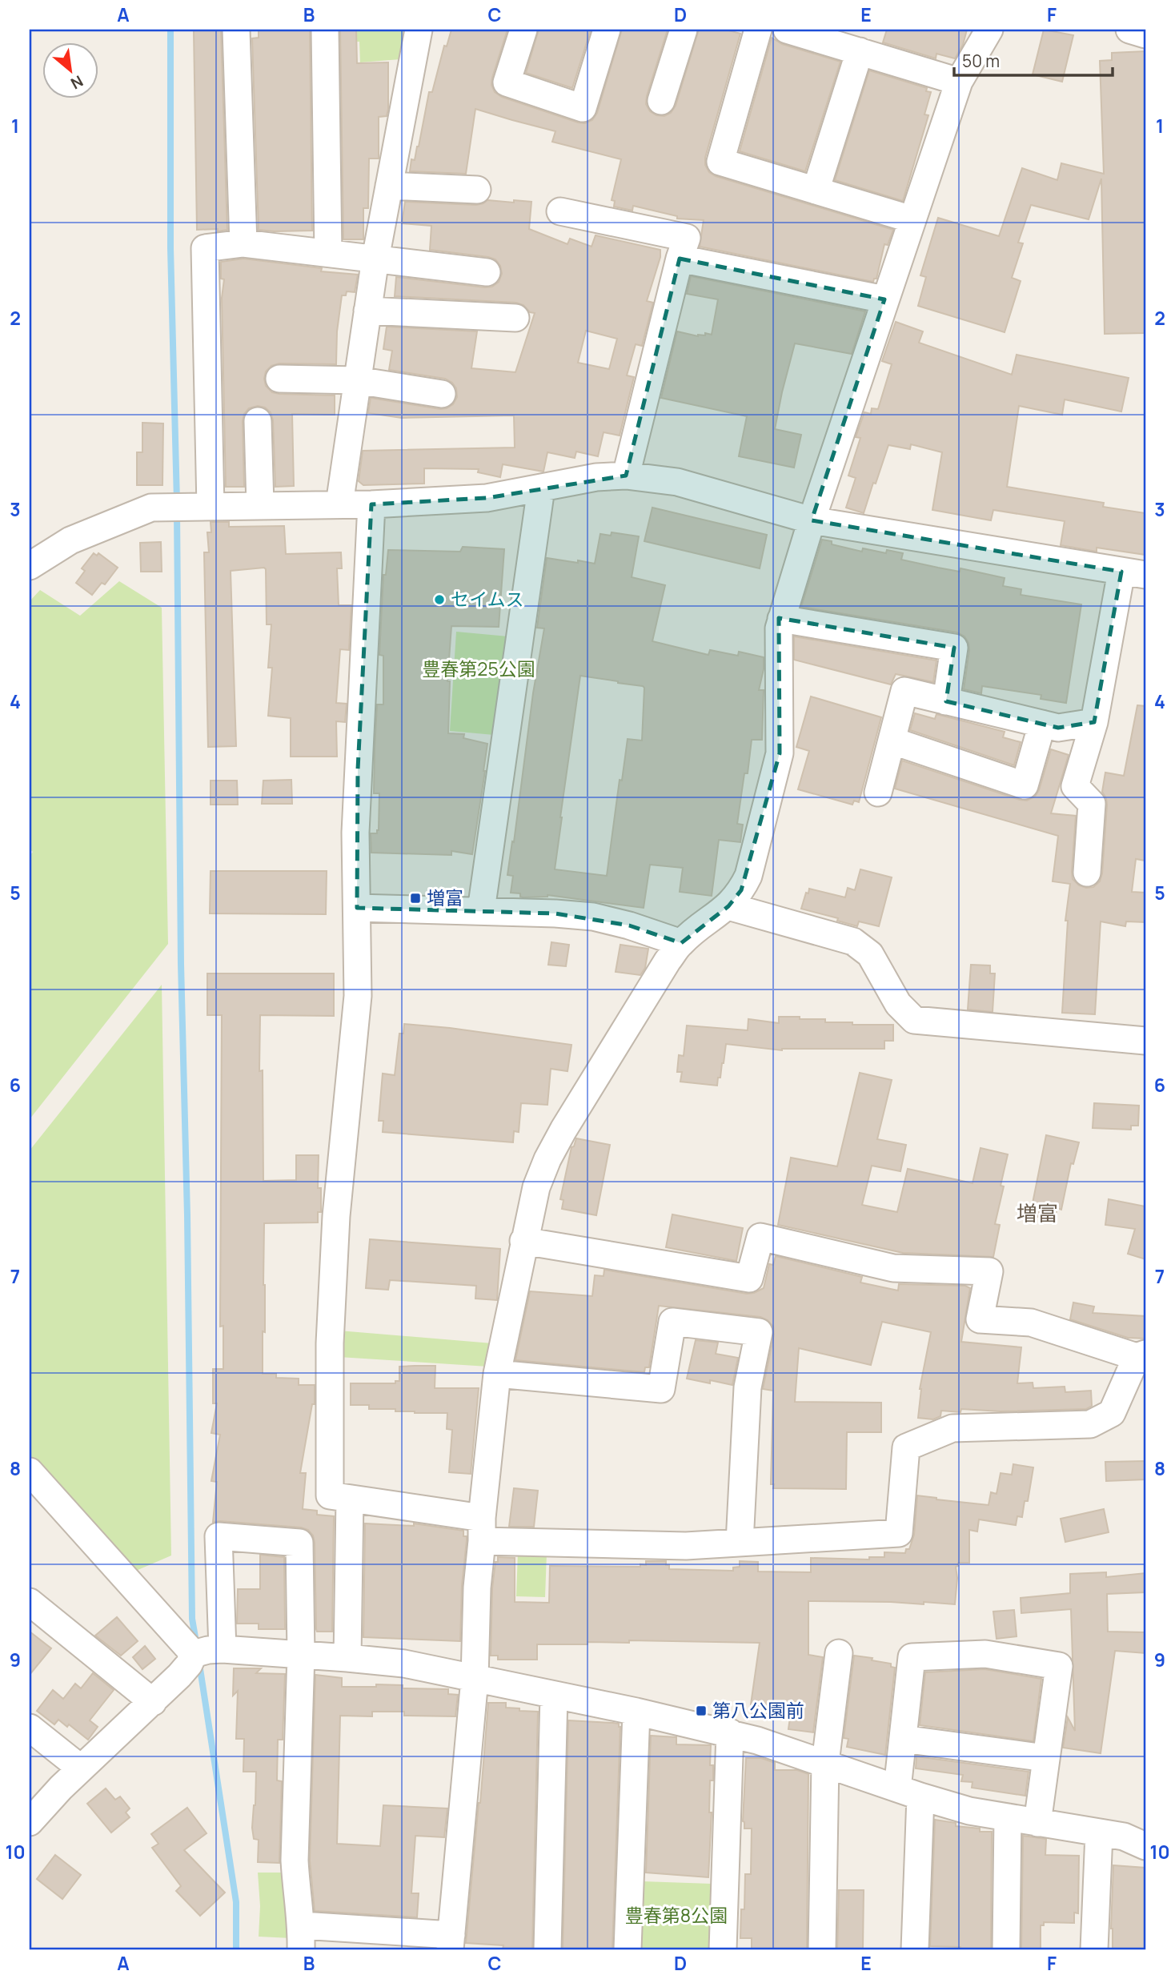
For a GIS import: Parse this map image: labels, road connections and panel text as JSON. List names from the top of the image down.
{
  "districts": ["増富"],
  "parks": ["豊春第25公園", "豊春第8公園"],
  "places": {
    "other": ["セイムス"],
    "transit": ["増富", "第八公園前"]
  },
  "scale_bar": "50 m",
  "north": "bottom right",
  "grid": {
    "columns": [
      "A",
      "B",
      "C",
      "D",
      "E",
      "F"
    ],
    "rows": [
      "1",
      "2",
      "3",
      "4",
      "5",
      "6",
      "7",
      "8",
      "9",
      "10"
    ]
  }
}
